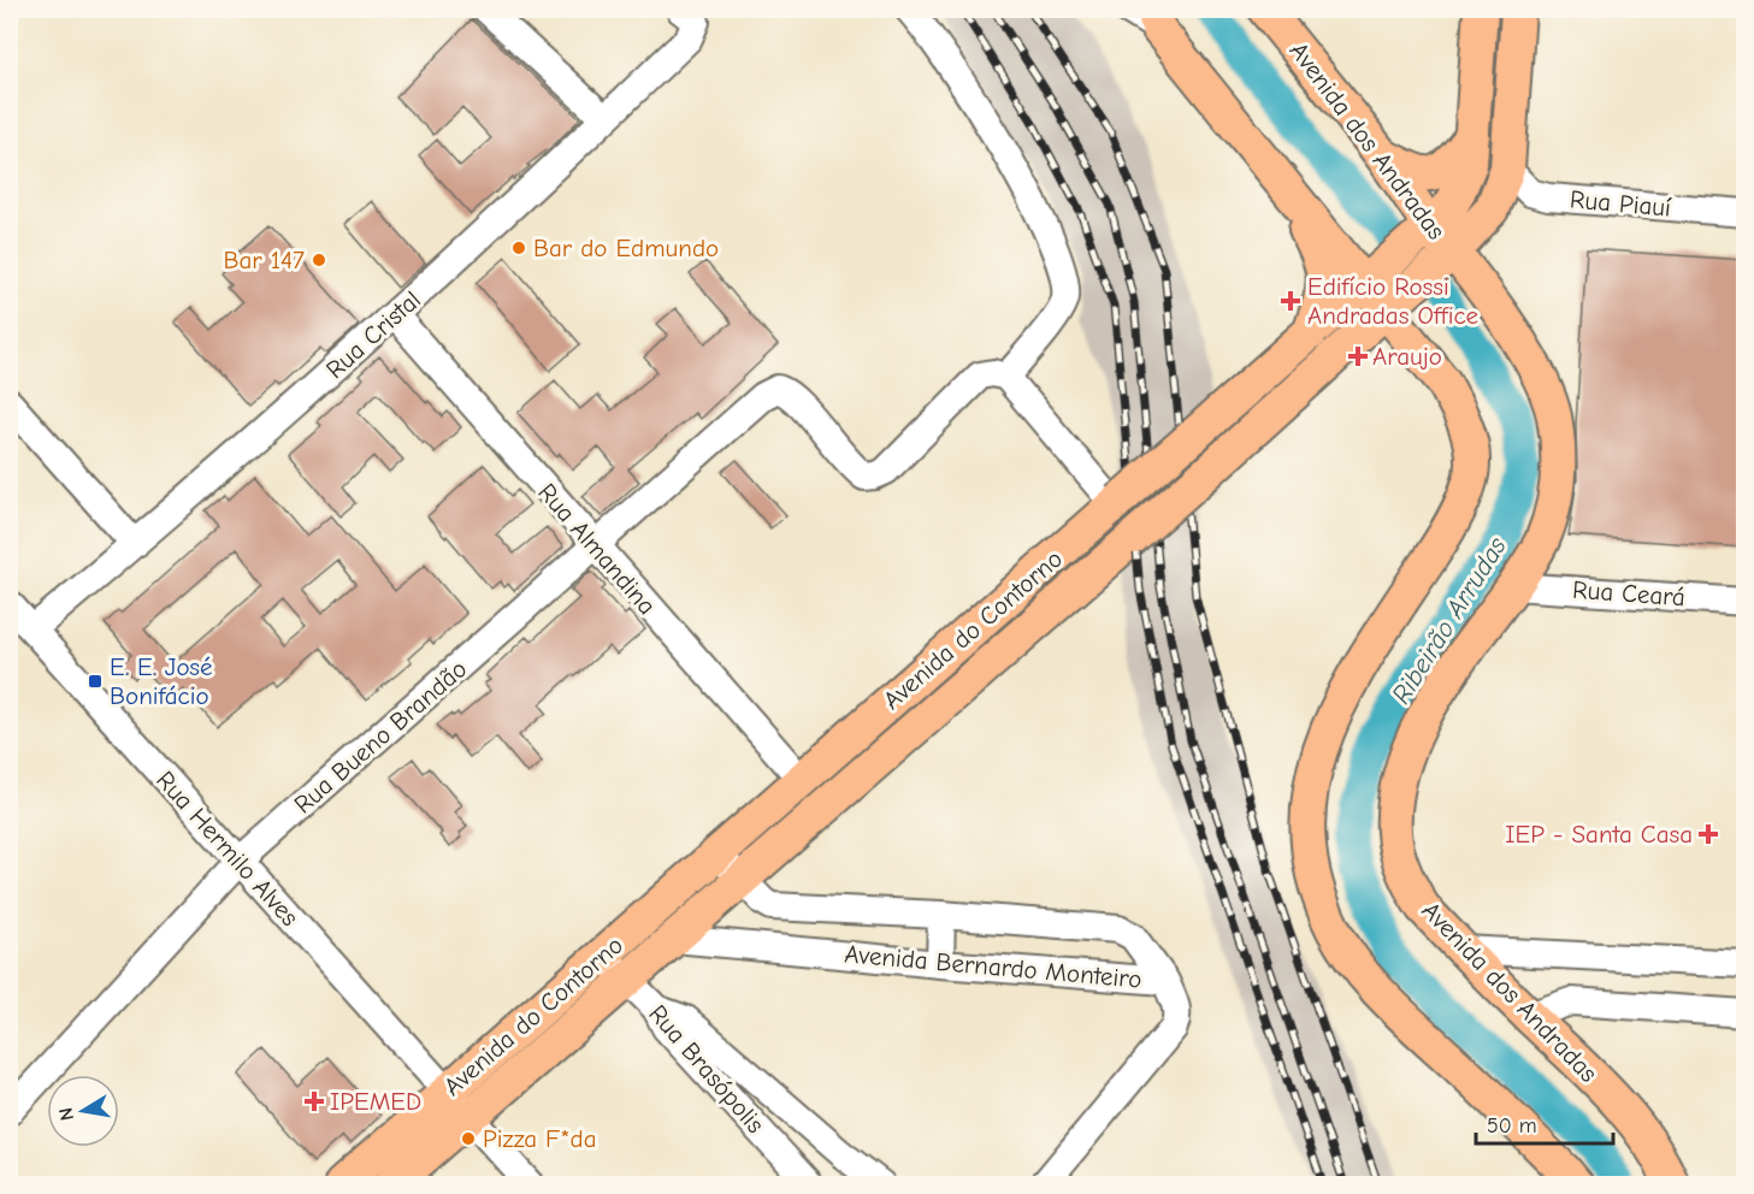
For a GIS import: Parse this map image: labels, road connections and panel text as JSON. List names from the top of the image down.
{
  "streets": {
    "main road": ["Avenida dos Andradas", "Avenida do Contorno"],
    "street": [
      "Rua Piauí",
      "Rua Cristal",
      "Rua Almandina",
      "Rua Ceará",
      "Rua Bueno Brandão",
      "Rua Hermilo Alves",
      "Avenida Bernardo Monteiro",
      "Rua Brasópolis"
    ]
  },
  "crossings": [
    ["Avenida dos Andradas", "Rua Ceará"],
    ["Avenida dos Andradas", "Avenida do Contorno"],
    ["Rua Piauí", "Avenida do Contorno"],
    ["Rua Cristal", "Rua Almandina"],
    ["Rua Cristal", "Rua Hermilo Alves"],
    ["Rua Almandina", "Avenida do Contorno"],
    ["Rua Almandina", "Rua Bueno Brandão"],
    ["Avenida do Contorno", "Rua Hermilo Alves"],
    ["Avenida do Contorno", "Avenida Bernardo Monteiro"],
    ["Avenida do Contorno", "Rua Brasópolis"],
    ["Rua Bueno Brandão", "Rua Hermilo Alves"]
  ],
  "water": ["Ribeirão Arrudas"],
  "places": {
    "other": ["Bar do Edmundo", "Bar 147", "Pizza F*da"],
    "health": [
      "Edifício Rossi Andradas Office",
      "Araujo",
      "IEP - Santa Casa",
      "IPEMED"
    ],
    "transit": ["E. E. José Bonifácio"]
  },
  "scale_bar": "50 m",
  "north": "left"
}
